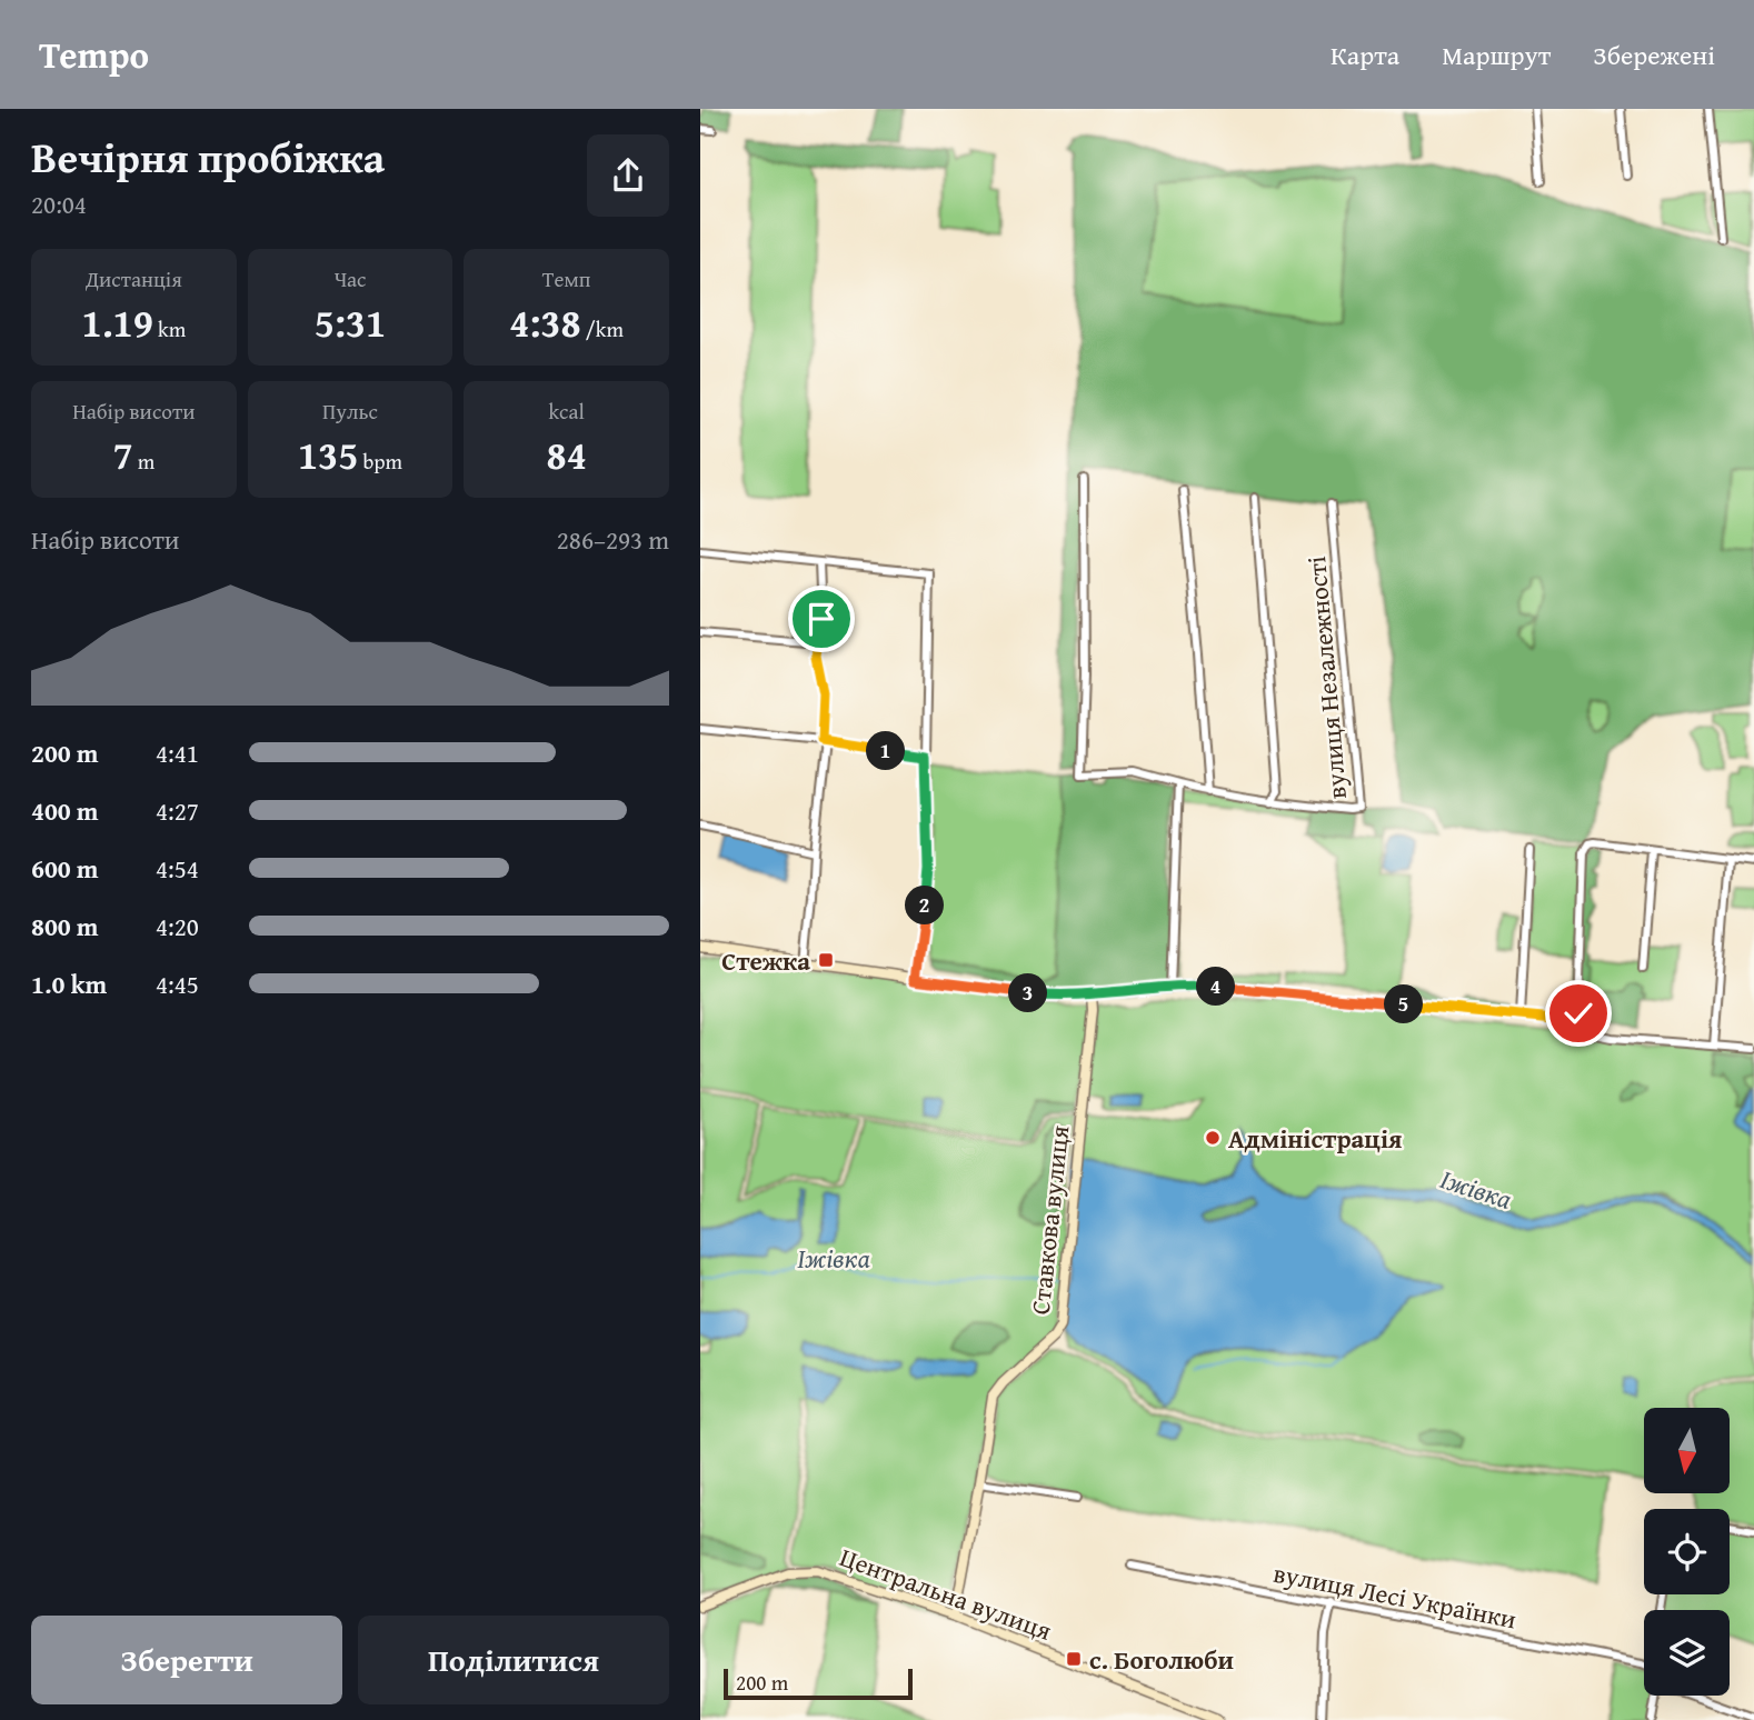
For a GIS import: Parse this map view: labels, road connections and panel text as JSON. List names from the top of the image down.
{
  "streets": {
    "street": [
      "вулиця Незалежності",
      "Ставкова вулиця",
      "Центральна вулиця",
      "вулиця Лесі Українки"
    ]
  },
  "crossings": [
    ["Ставкова вулиця", "Центральна вулиця"]
  ],
  "water": ["Іжівка"],
  "places": {
    "transit": ["Стежка", "с. Боголюби"],
    "other": ["Адміністрація"]
  },
  "scale_bar": "200 m",
  "north": "bottom",
  "page": {
    "header": "Tempo",
    "nav": ["Карта", "Маршрут", "Збережені"],
    "heading": ["Вечірня пробіжка", "20:04"],
    "stats": [
      ["Дистанція", "1.19 km"],
      ["Час", "5:31"],
      ["Темп", "4:38 /km"],
      ["Набір висоти", "7 m"],
      ["Пульс", "135 bpm"],
      ["kcal", "84"]
    ],
    "chart": ["Набір висоти", "286–293 m"],
    "list": [
      {
        "name": "200 m",
        "note": "4:41"
      },
      {
        "name": "400 m",
        "note": "4:27"
      },
      {
        "name": "600 m",
        "note": "4:54"
      },
      {
        "name": "800 m",
        "note": "4:20"
      },
      {
        "name": "1.0 km",
        "note": "4:45"
      }
    ],
    "pins": [
      "1",
      "2",
      "4",
      "3",
      "5"
    ],
    "buttons": ["Зберегти", "Поділитися"],
    "scale": "200 m"
  }
}
